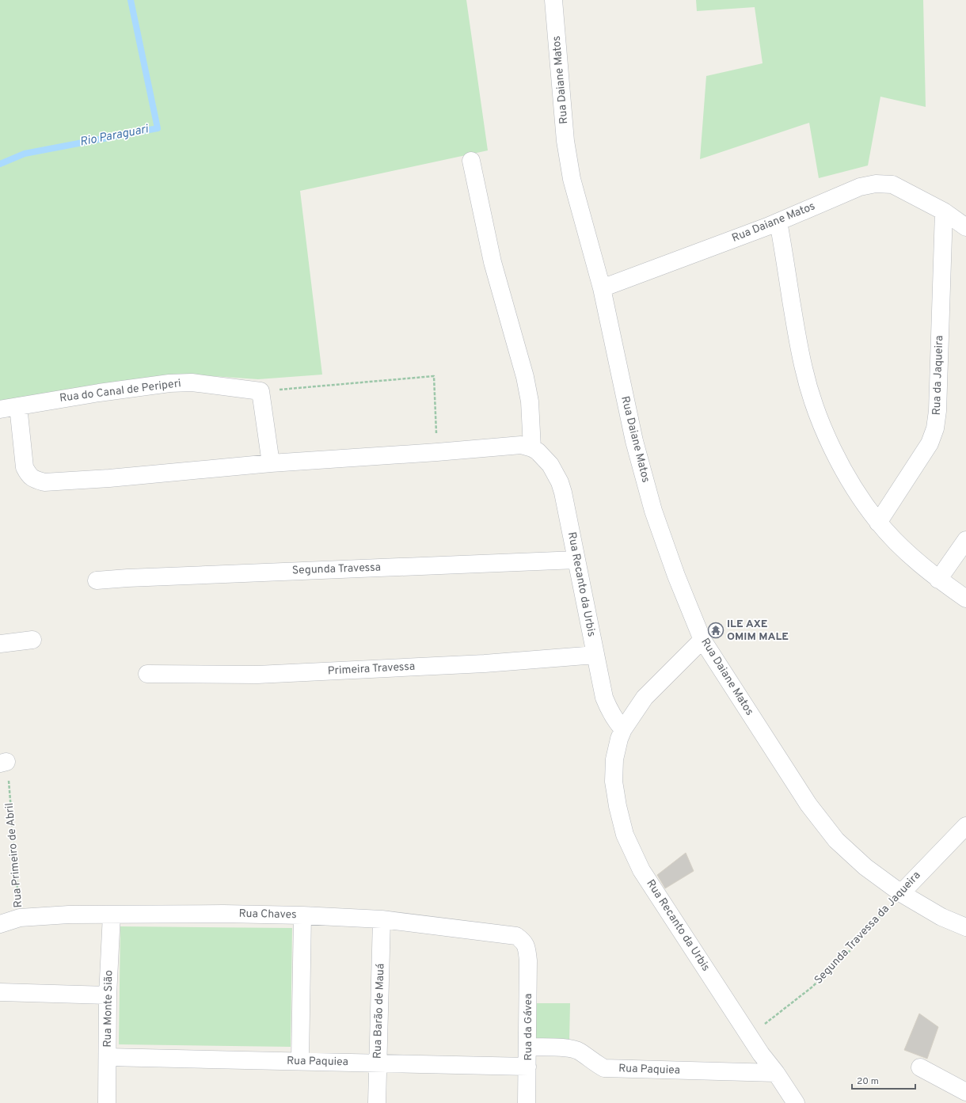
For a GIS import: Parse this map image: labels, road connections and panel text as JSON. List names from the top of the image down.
{
  "streets": {
    "street": [
      "Rua Daiane Matos",
      "Rua da Jaqueira",
      "Rua do Canal de Periperi",
      "Segunda Travessa",
      "Rua Recanto da Urbis",
      "Primeira Travessa",
      "Rua Chaves",
      "Segunda Travessa da Jaqueira",
      "Rua Monte Sião",
      "Rua Barão de Mauá",
      "Rua da Gávea",
      "Rua Paquiea"
    ],
    "path": ["Rua Primeiro de Abril"]
  },
  "crossings": [
    ["Rua Daiane Matos", "Rua da Jaqueira"],
    ["Rua Daiane Matos", "Rua Recanto da Urbis"],
    ["Rua Daiane Matos", "Segunda Travessa da Jaqueira"],
    ["Segunda Travessa", "Rua Recanto da Urbis"],
    ["Rua Recanto da Urbis", "Primeira Travessa"],
    ["Rua Recanto da Urbis", "Segunda Travessa da Jaqueira"],
    ["Rua Recanto da Urbis", "Rua Paquiea"],
    ["Rua Primeiro de Abril", "Rua Chaves"],
    ["Rua Chaves", "Rua Monte Sião"],
    ["Rua Chaves", "Rua Barão de Mauá"],
    ["Rua Chaves", "Rua da Gávea"],
    ["Rua Monte Sião", "Rua Paquiea"],
    ["Rua Barão de Mauá", "Rua Paquiea"],
    ["Rua da Gávea", "Rua Paquiea"]
  ],
  "water": ["Rio Paraguari"],
  "places": {
    "temple": ["ILE AXE OMIM MALE"]
  },
  "scale_bar": "20 m"
}
